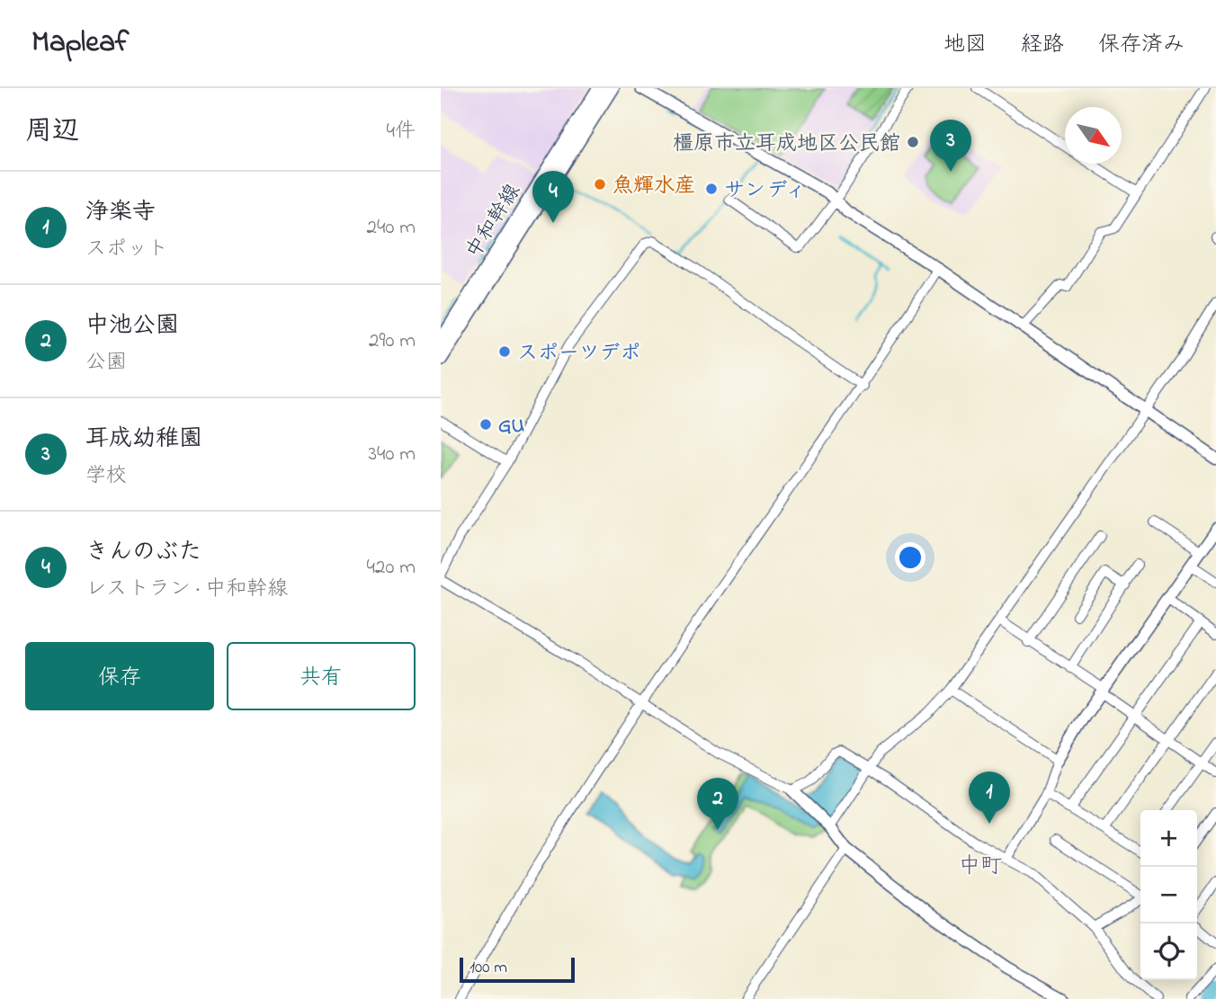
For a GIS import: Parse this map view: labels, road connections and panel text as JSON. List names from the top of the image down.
{
  "streets": {
    "main road": ["中和幹線"]
  },
  "districts": ["中町"],
  "places": [
    "橿原市立耳成地区公民館",
    "魚輝水産",
    "サンディ",
    "スポーツデポ",
    "GU"
  ],
  "scale_bar": "100 m",
  "north": "bottom right",
  "page": {
    "header": "Mapleaf",
    "nav": ["地図", "経路", "保存済み"],
    "heading": ["周辺", "4件"],
    "pins": [
      "3",
      "4",
      "1",
      "2"
    ],
    "list": [
      {
        "mark": "1",
        "name": "浄楽寺",
        "note": "スポット",
        "value": "240 m"
      },
      {
        "mark": "2",
        "name": "中池公園",
        "note": "公園",
        "value": "290 m"
      },
      {
        "mark": "3",
        "name": "耳成幼稚園",
        "note": "学校",
        "value": "340 m"
      },
      {
        "mark": "4",
        "name": "きんのぶた",
        "note": "レストラン · 中和幹線",
        "value": "420 m"
      }
    ],
    "buttons": ["保存", "共有"],
    "map_buttons": ["+", "−"],
    "scale": "100 m"
  }
}
